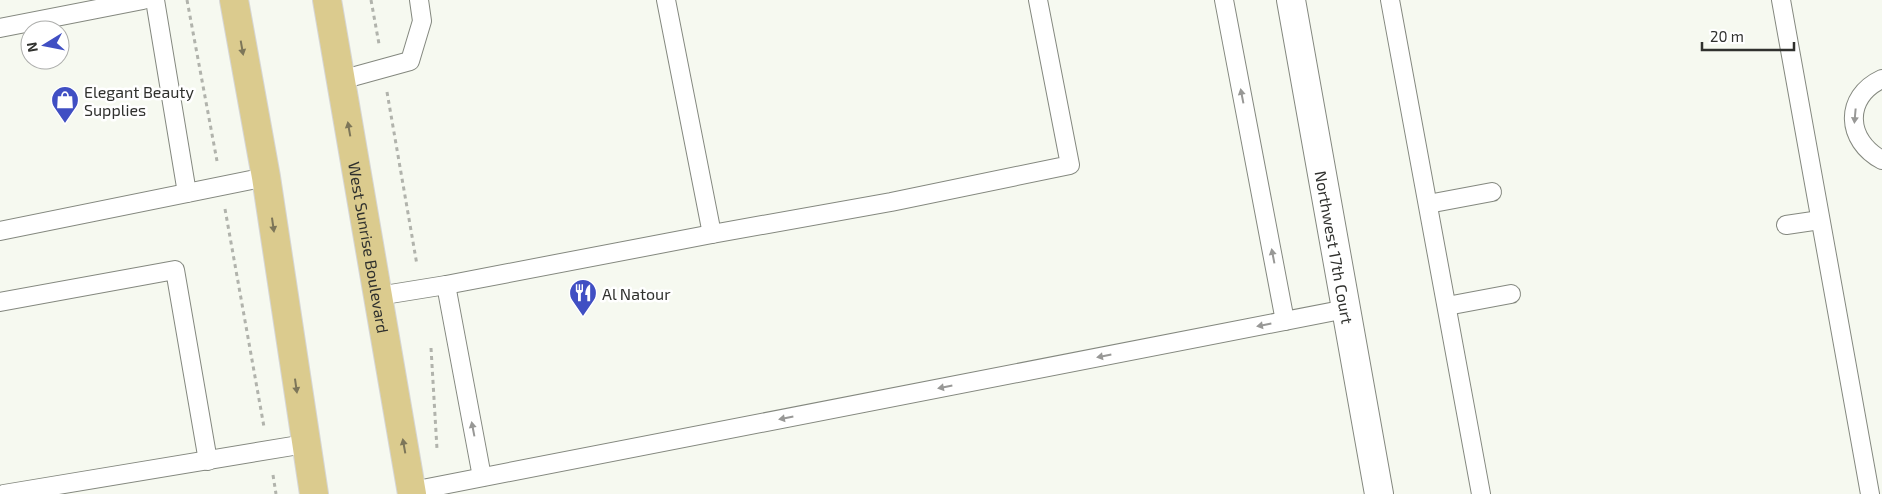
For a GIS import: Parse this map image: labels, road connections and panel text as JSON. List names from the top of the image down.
{
  "streets": {
    "highway": ["West Sunrise Boulevard"],
    "street": ["Northwest 17th Court"]
  },
  "places": {
    "shop": ["Elegant Beauty Supplies"],
    "restaurant": ["Al Natour"]
  },
  "scale_bar": "20 m",
  "north": "left"
}
